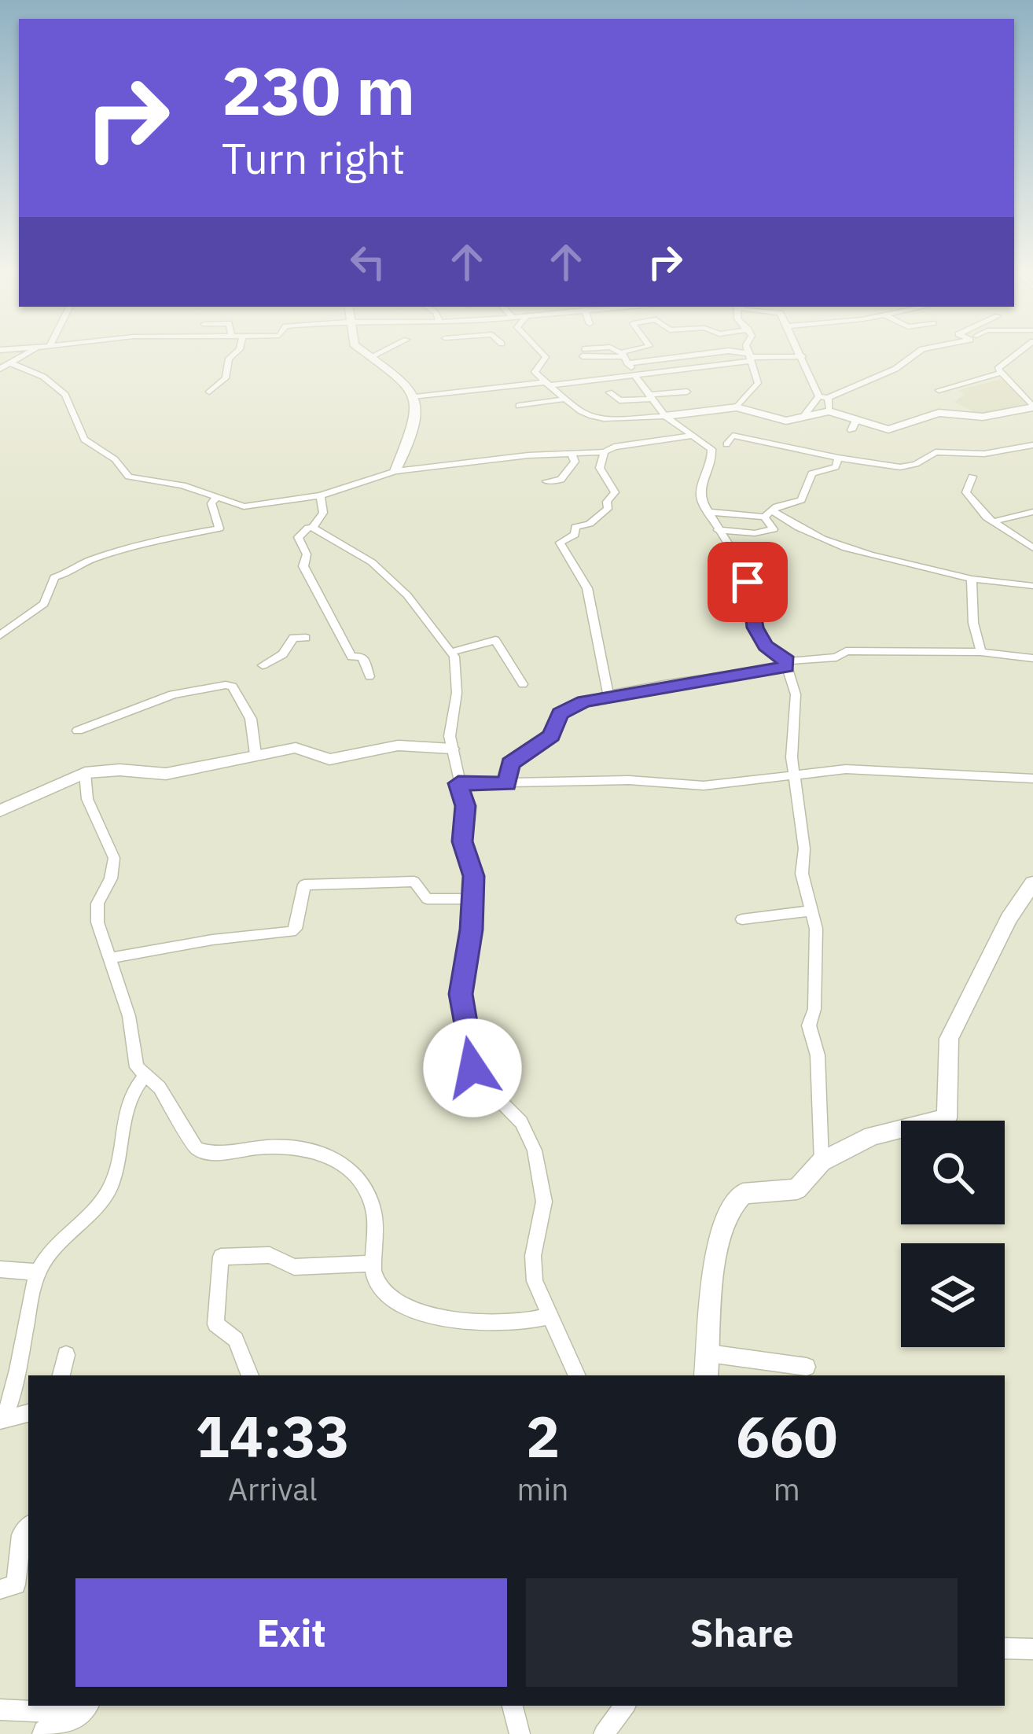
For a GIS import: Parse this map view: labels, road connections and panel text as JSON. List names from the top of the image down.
{
  "page": {
    "turn": ["230 m", "Turn right"],
    "eta": [
      "14:33",
      "Arrival",
      "2",
      "min",
      "660",
      "m"
    ],
    "buttons": ["Exit", "Share"]
  }
}
